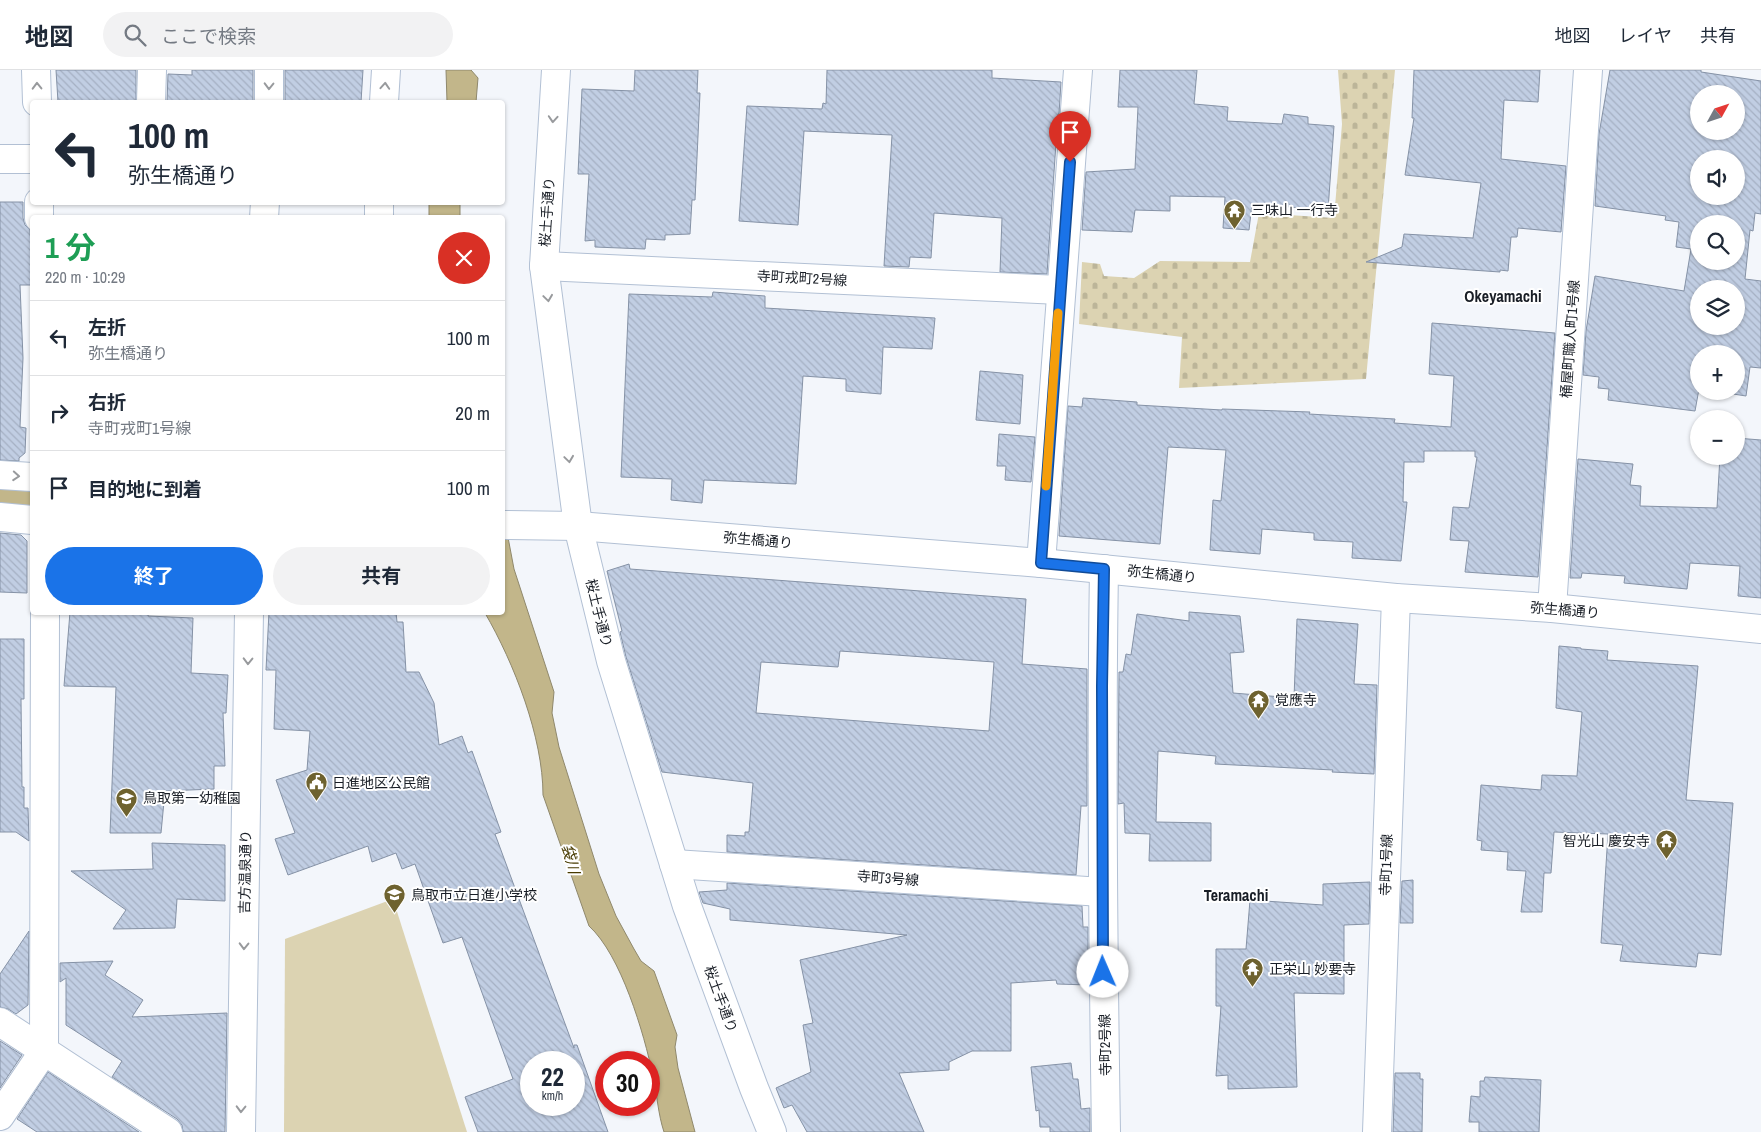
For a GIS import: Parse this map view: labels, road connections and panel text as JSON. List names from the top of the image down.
{
  "streets": {
    "street": [
      "桜土手通り",
      "寺町戎町2号線",
      "桶屋町職人町1号線",
      "弥生橋通り",
      "寺町1号線",
      "吉方温泉通り",
      "寺町3号線",
      "寺町2号線"
    ]
  },
  "crossings": [
    ["桜土手通り", "寺町戎町2号線"],
    ["桜土手通り", "弥生橋通り"],
    ["桜土手通り", "寺町3号線"],
    ["桶屋町職人町1号線", "弥生橋通り"],
    ["弥生橋通り", "寺町1号線"],
    ["弥生橋通り", "寺町2号線"],
    ["寺町3号線", "寺町2号線"]
  ],
  "one_way": ["桜土手通り"],
  "districts": ["Okeyamachi", "Teramachi"],
  "water": ["袋川"],
  "places": {
    "temple": [
      "三味山 一行寺",
      "覚應寺",
      "智光山 慶安寺",
      "正栄山 妙要寺"
    ],
    "public building": ["日進地区公民館"],
    "school or university": ["鳥取第一幼稚園", "鳥取市立日進小学校"]
  },
  "north": "top right",
  "page": {
    "header": "地図",
    "search": "ここで検索",
    "nav": ["地図", "レイヤ", "共有"],
    "map_buttons": ["+", "−"],
    "turn": ["100 m", "弥生橋通り"],
    "heading": ["1 分", "220 m · 10:29"],
    "list": [
      {
        "name": "左折",
        "note": "弥生橋通り",
        "value": "100 m"
      },
      {
        "name": "右折",
        "note": "寺町戎町1号線",
        "value": "20 m"
      },
      {
        "name": "目的地に到着",
        "value": "100 m"
      }
    ],
    "buttons": ["終了", "共有"],
    "speed": "22 km/h",
    "limit": "30"
  }
}
